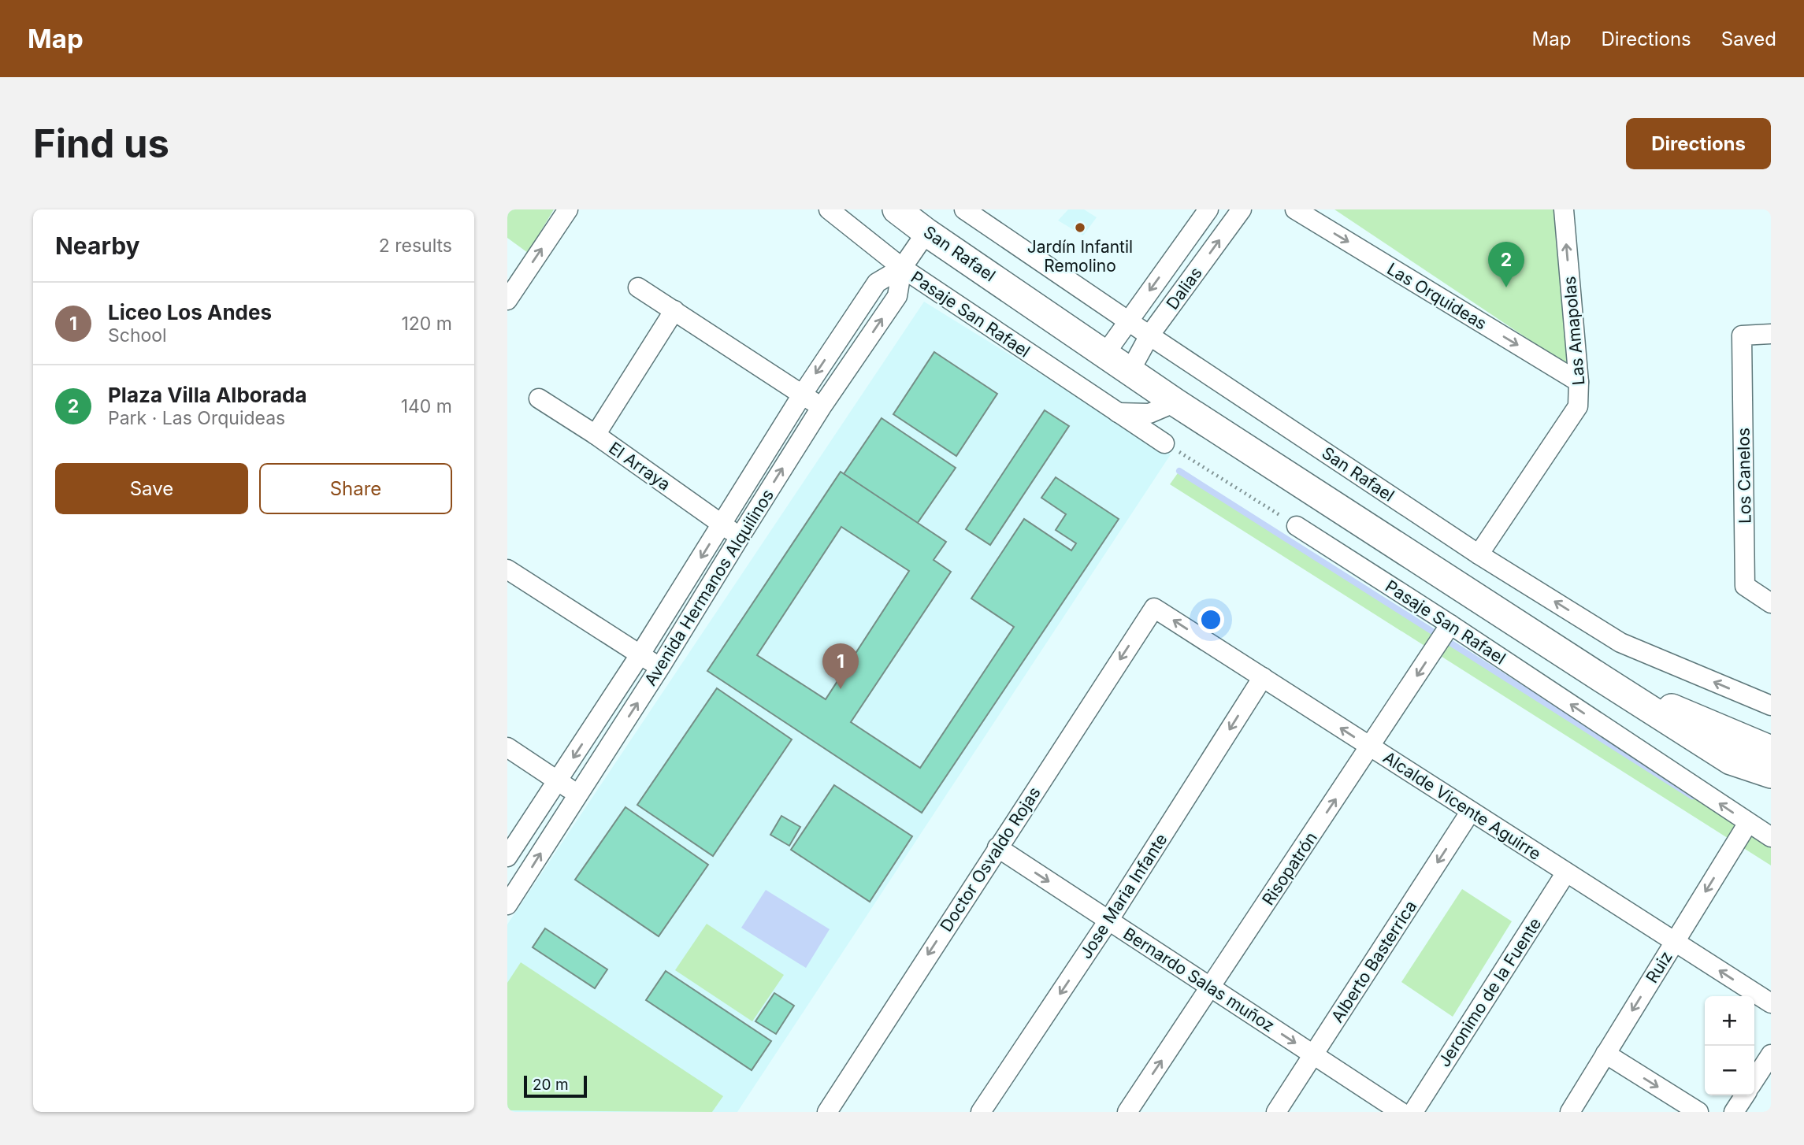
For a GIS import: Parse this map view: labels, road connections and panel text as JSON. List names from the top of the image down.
{
  "streets": {
    "main road": ["San Rafael"],
    "street": [
      "Dalias",
      "Las Orquideas",
      "Pasaje San Rafael",
      "Las Amapolas",
      "El Arraya",
      "Los Canelos",
      "Avenida Hermanos Alquilinos",
      "Alcalde Vicente Aguirre",
      "Doctor Osvaldo Rojas",
      "Risopatrón",
      "Jose Maria Infante",
      "Alberto Basterrica",
      "Ruiz",
      "Bernardo Salas muñoz",
      "Jeronimo de la Fuente"
    ]
  },
  "crossings": [
    ["San Rafael", "Dalias"],
    ["San Rafael", "Las Amapolas"],
    ["San Rafael", "Avenida Hermanos Alquilinos"],
    ["Las Orquideas", "Las Amapolas"],
    ["Pasaje San Rafael", "Avenida Hermanos Alquilinos"],
    ["Pasaje San Rafael", "Risopatrón"],
    ["Pasaje San Rafael", "Ruiz"],
    ["El Arraya", "Avenida Hermanos Alquilinos"],
    ["Alcalde Vicente Aguirre", "Doctor Osvaldo Rojas"],
    ["Alcalde Vicente Aguirre", "Risopatrón"],
    ["Alcalde Vicente Aguirre", "Jose Maria Infante"],
    ["Alcalde Vicente Aguirre", "Alberto Basterrica"],
    ["Alcalde Vicente Aguirre", "Ruiz"],
    ["Alcalde Vicente Aguirre", "Jeronimo de la Fuente"],
    ["Doctor Osvaldo Rojas", "Bernardo Salas muñoz"],
    ["Risopatrón", "Bernardo Salas muñoz"],
    ["Jose Maria Infante", "Bernardo Salas muñoz"],
    ["Alberto Basterrica", "Bernardo Salas muñoz"]
  ],
  "one_way": [
    "Las Orquideas",
    "Pasaje San Rafael",
    "Las Amapolas",
    "Alcalde Vicente Aguirre",
    "Doctor Osvaldo Rojas",
    "Jose Maria Infante",
    "Alberto Basterrica",
    "Ruiz",
    "Bernardo Salas muñoz"
  ],
  "places": ["Jardín Infantil Remolino"],
  "scale_bar": "20 m",
  "page": {
    "header": "Map",
    "nav": ["Map", "Directions", "Saved"],
    "buttons": [
      "Directions",
      ["Save", "Share"]
    ],
    "title": "Find us",
    "heading": ["Nearby", "2 results"],
    "pins": ["2", "1"],
    "list": [
      {
        "mark": "1",
        "name": "Liceo Los Andes",
        "note": "School",
        "value": "120 m"
      },
      {
        "mark": "2",
        "name": "Plaza Villa Alborada",
        "note": "Park · Las Orquideas",
        "value": "140 m"
      }
    ],
    "map_buttons": ["+", "−"],
    "scale": "20 m"
  }
}
